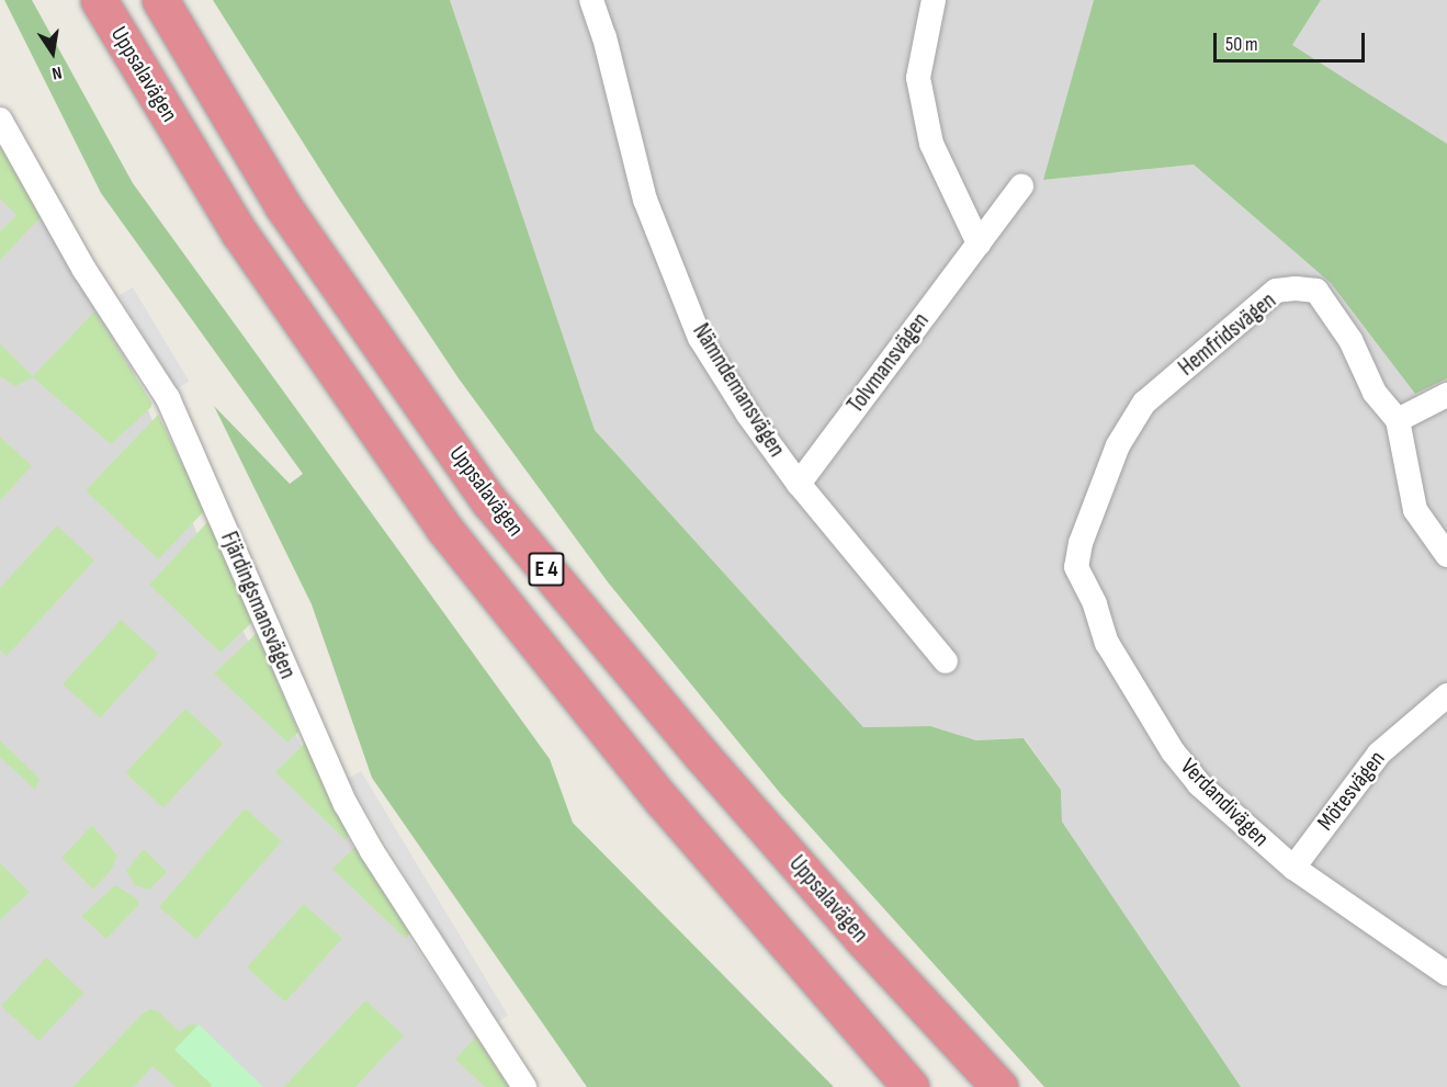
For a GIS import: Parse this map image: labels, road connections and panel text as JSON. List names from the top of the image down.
{
  "streets": {
    "highway": ["Uppsalavägen", "E 4"],
    "street": [
      "Hemfridsvägen",
      "Tolvmansvägen",
      "Nämndemansvägen",
      "Fjärdingsmansvägen",
      "Mötesvägen",
      "Verdandivägen"
    ]
  },
  "crossings": [
    ["Hemfridsvägen", "Verdandivägen"],
    ["Tolvmansvägen", "Nämndemansvägen"],
    ["Mötesvägen", "Verdandivägen"]
  ],
  "scale_bar": "50 m",
  "north": "bottom"
}
